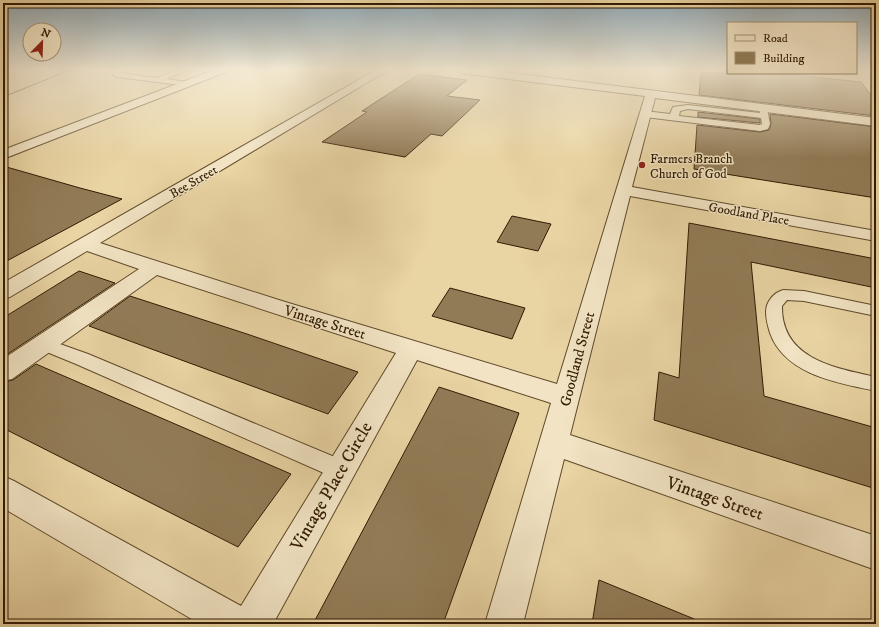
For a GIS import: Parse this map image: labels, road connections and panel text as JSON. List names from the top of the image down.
{
  "streets": {
    "street": [
      "Bee Street",
      "Goodland Place",
      "Vintage Street",
      "Goodland Street",
      "Vintage Place Circle"
    ]
  },
  "crossings": [
    ["Bee Street", "Vintage Street"],
    ["Goodland Place", "Goodland Street"],
    ["Vintage Street", "Goodland Street"],
    ["Vintage Street", "Vintage Place Circle"]
  ],
  "places": ["Farmers Branch Church of God"],
  "legend": ["Road", "Building"],
  "north": "top right"
}
